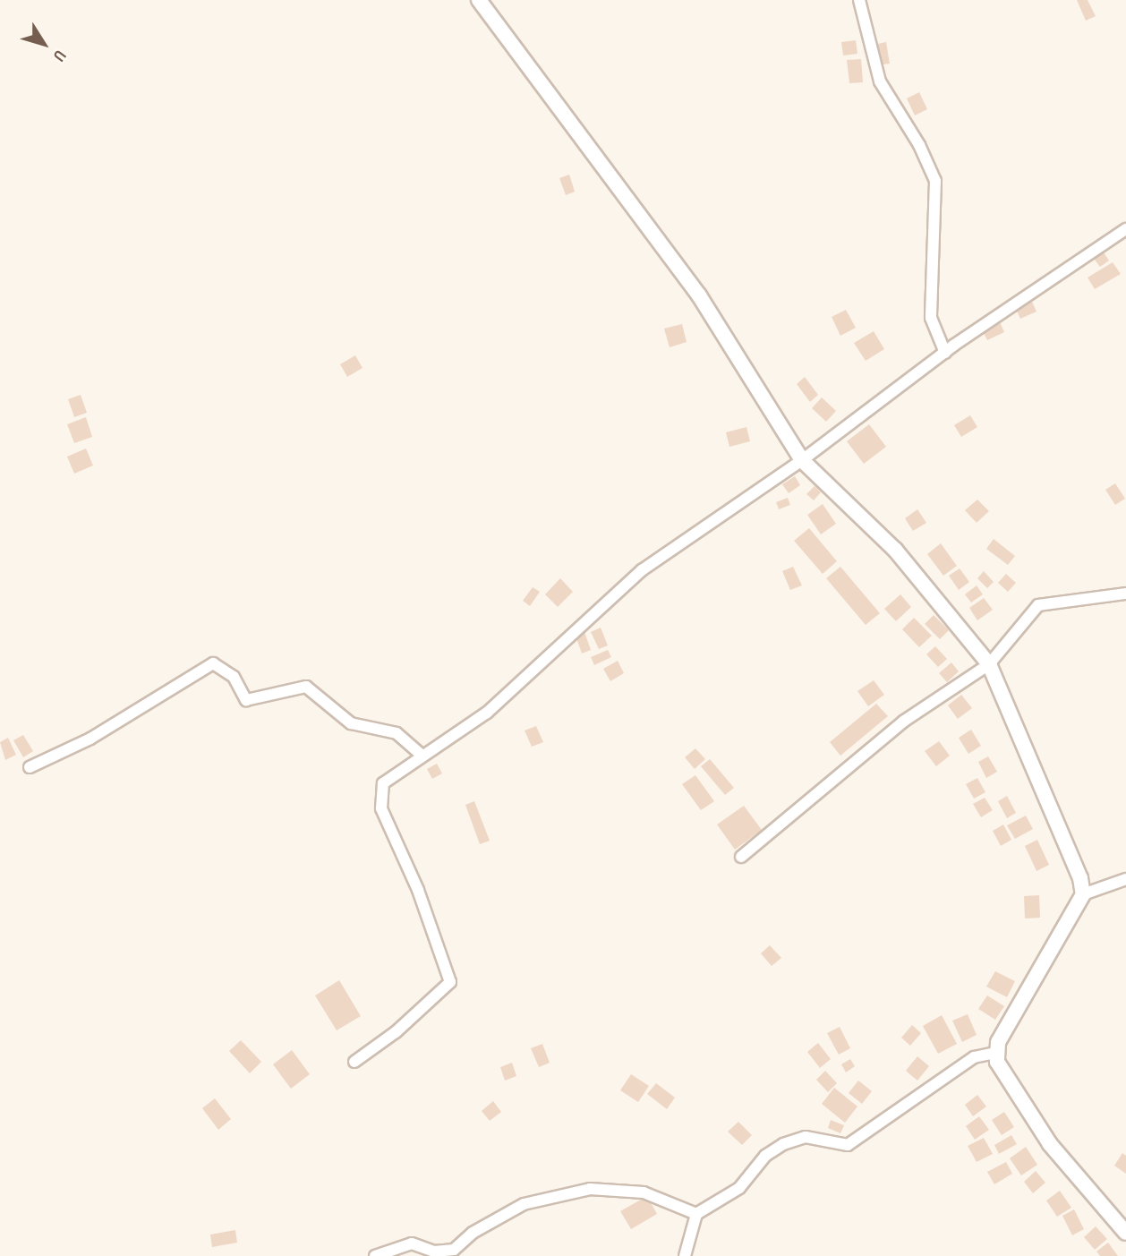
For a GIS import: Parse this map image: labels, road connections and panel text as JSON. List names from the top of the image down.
{
  "north": "bottom right"
}
